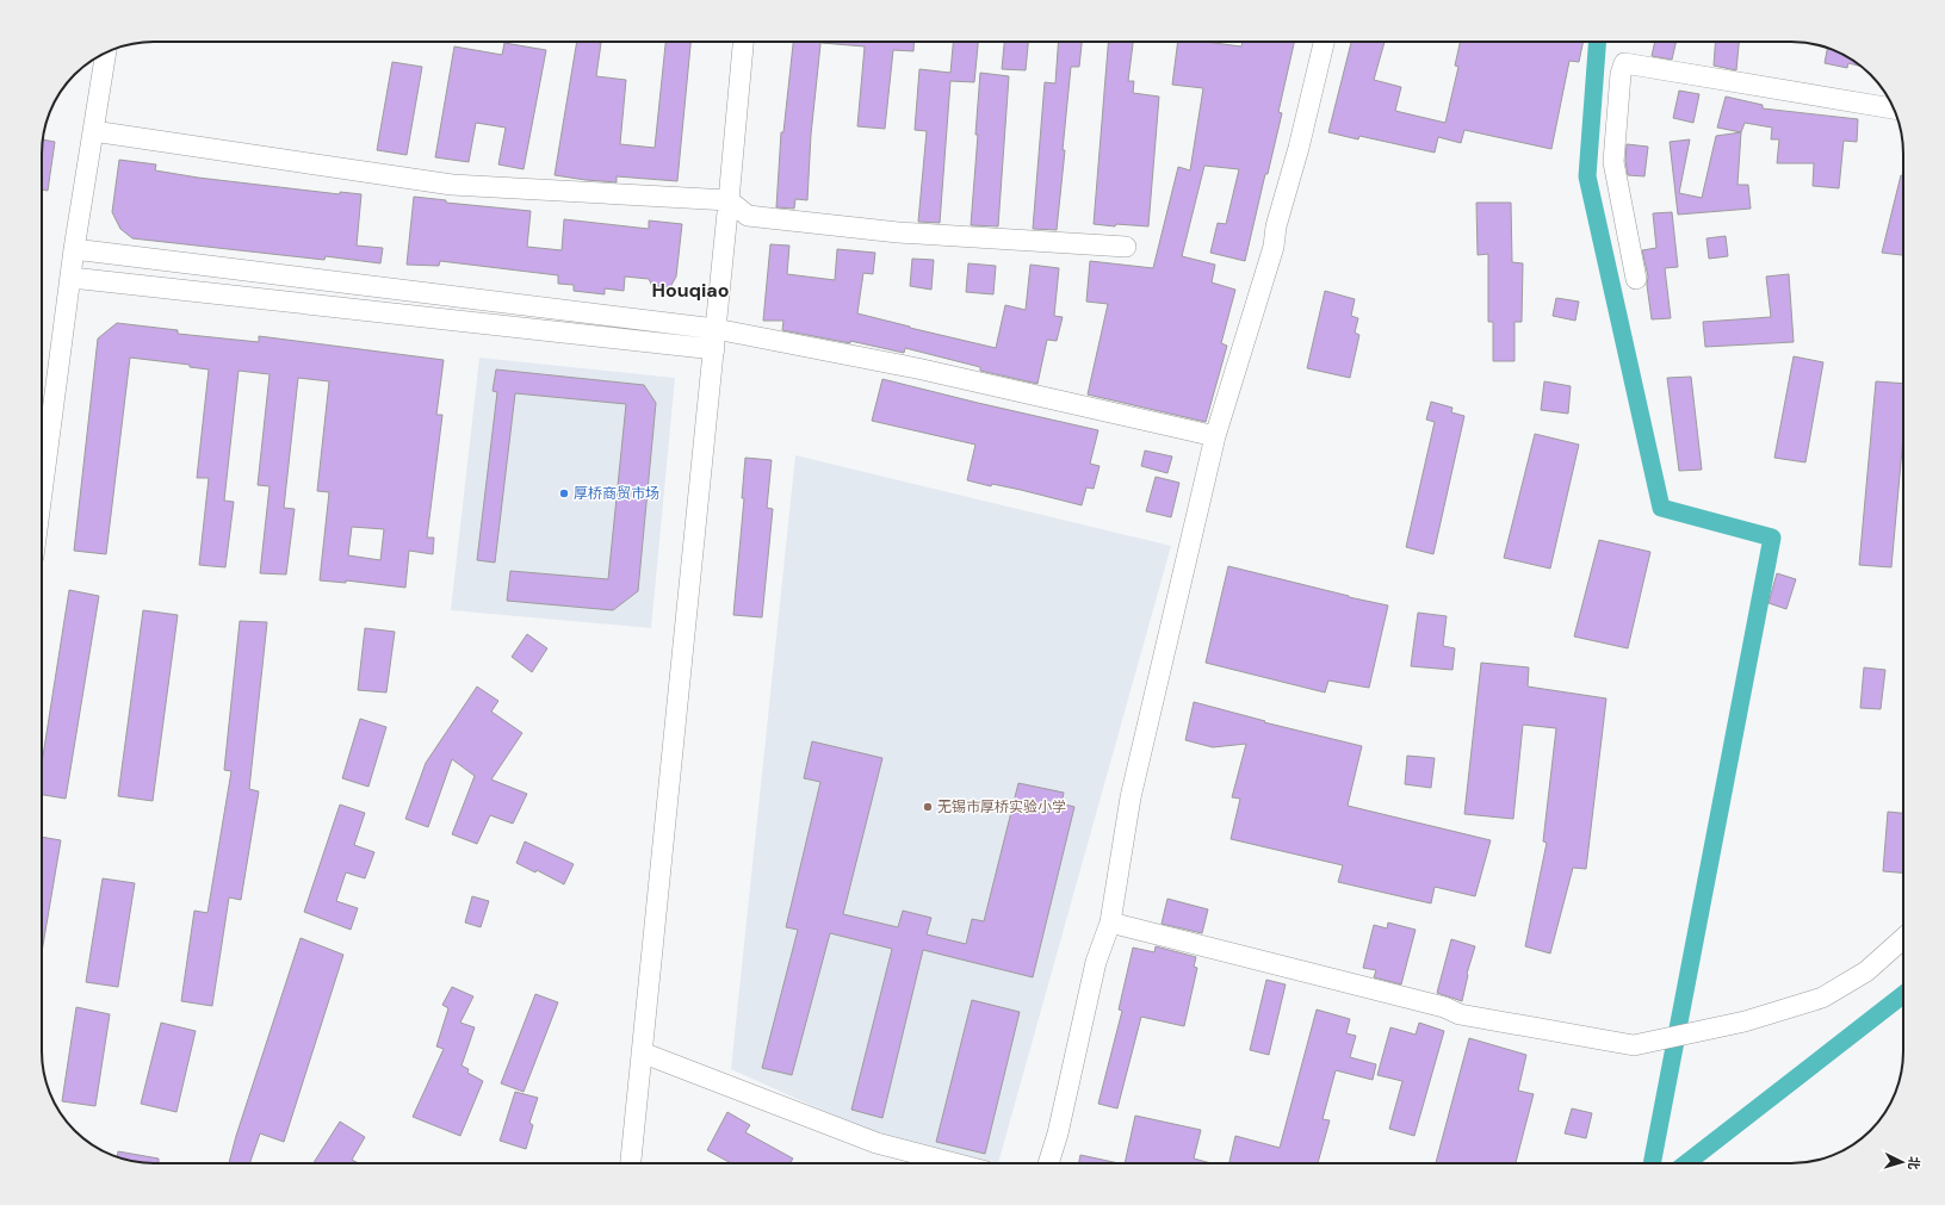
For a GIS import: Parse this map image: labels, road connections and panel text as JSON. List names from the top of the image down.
{
  "districts": ["Houqiao"],
  "places": ["厚桥商贸市场", "无锡市厚桥实验小学"],
  "north": "right"
}
